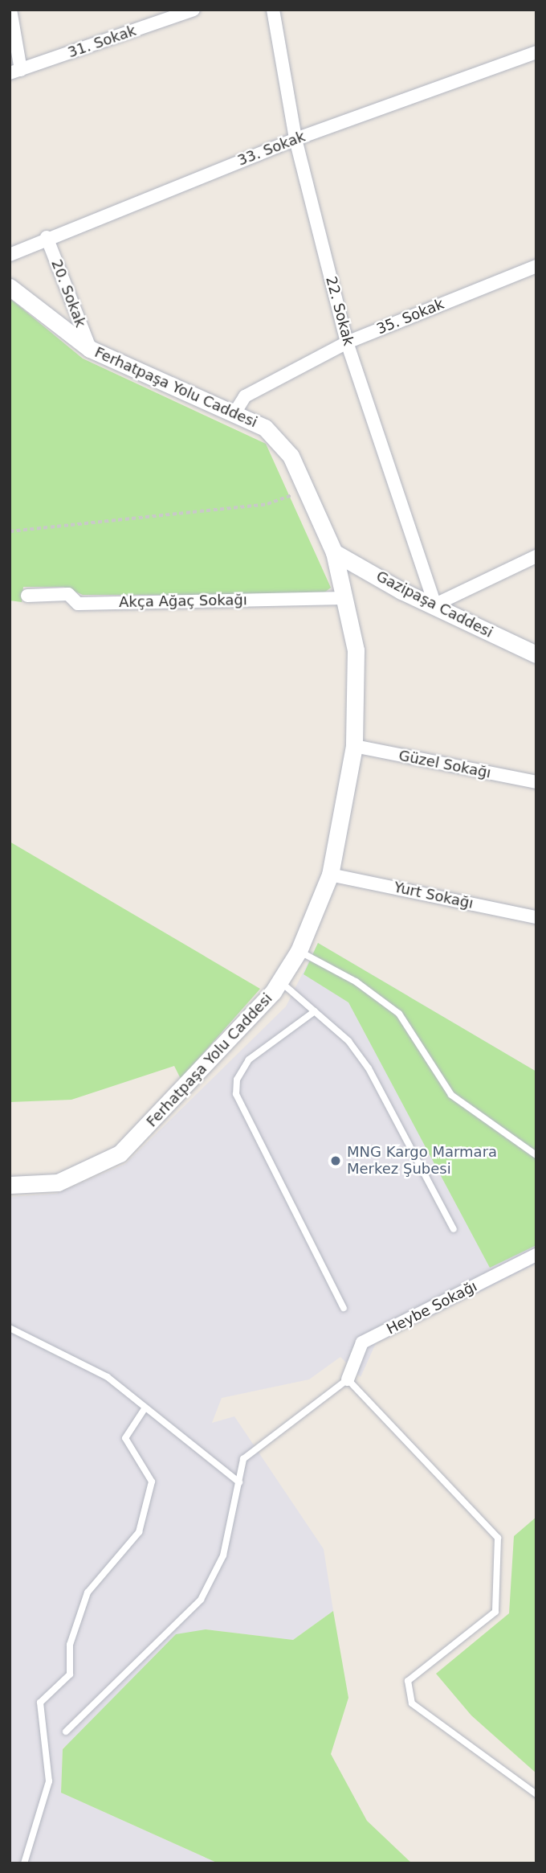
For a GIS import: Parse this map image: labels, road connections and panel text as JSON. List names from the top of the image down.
{
  "streets": {
    "main road": ["Ferhatpaşa Yolu Caddesi", "Gazipaşa Caddesi"],
    "street": [
      "31. Sokak",
      "33. Sokak",
      "20. Sokak",
      "22. Sokak",
      "35. Sokak",
      "Akça Ağaç Sokağı",
      "Güzel Sokağı",
      "Yurt Sokağı",
      "Heybe Sokağı"
    ]
  },
  "crossings": [
    ["33. Sokak", "20. Sokak"],
    ["33. Sokak", "22. Sokak"],
    ["20. Sokak", "Ferhatpaşa Yolu Caddesi"],
    ["22. Sokak", "35. Sokak"],
    ["22. Sokak", "Gazipaşa Caddesi"],
    ["35. Sokak", "Ferhatpaşa Yolu Caddesi"],
    ["Ferhatpaşa Yolu Caddesi", "Akça Ağaç Sokağı"],
    ["Ferhatpaşa Yolu Caddesi", "Gazipaşa Caddesi"],
    ["Ferhatpaşa Yolu Caddesi", "Güzel Sokağı"],
    ["Ferhatpaşa Yolu Caddesi", "Yurt Sokağı"]
  ],
  "places": ["MNG Kargo Marmara Merkez Şubesi"]
}
